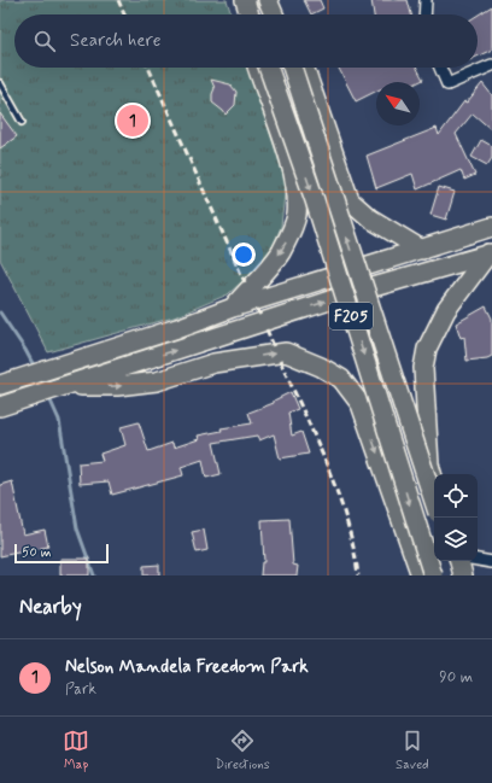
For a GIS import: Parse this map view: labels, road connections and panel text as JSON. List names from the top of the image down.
{
  "streets": {
    "main road": ["F205"]
  },
  "scale_bar": "50 m",
  "north": "top left",
  "page": {
    "search": "Search here",
    "pins": "1",
    "scale": "50 m",
    "heading": "Nearby",
    "list": [
      {
        "mark": "1",
        "name": "Nelson Mandela Freedom Park",
        "note": "Park",
        "value": "90 m"
      }
    ],
    "nav": ["Map", "Directions", "Saved"]
  }
}
